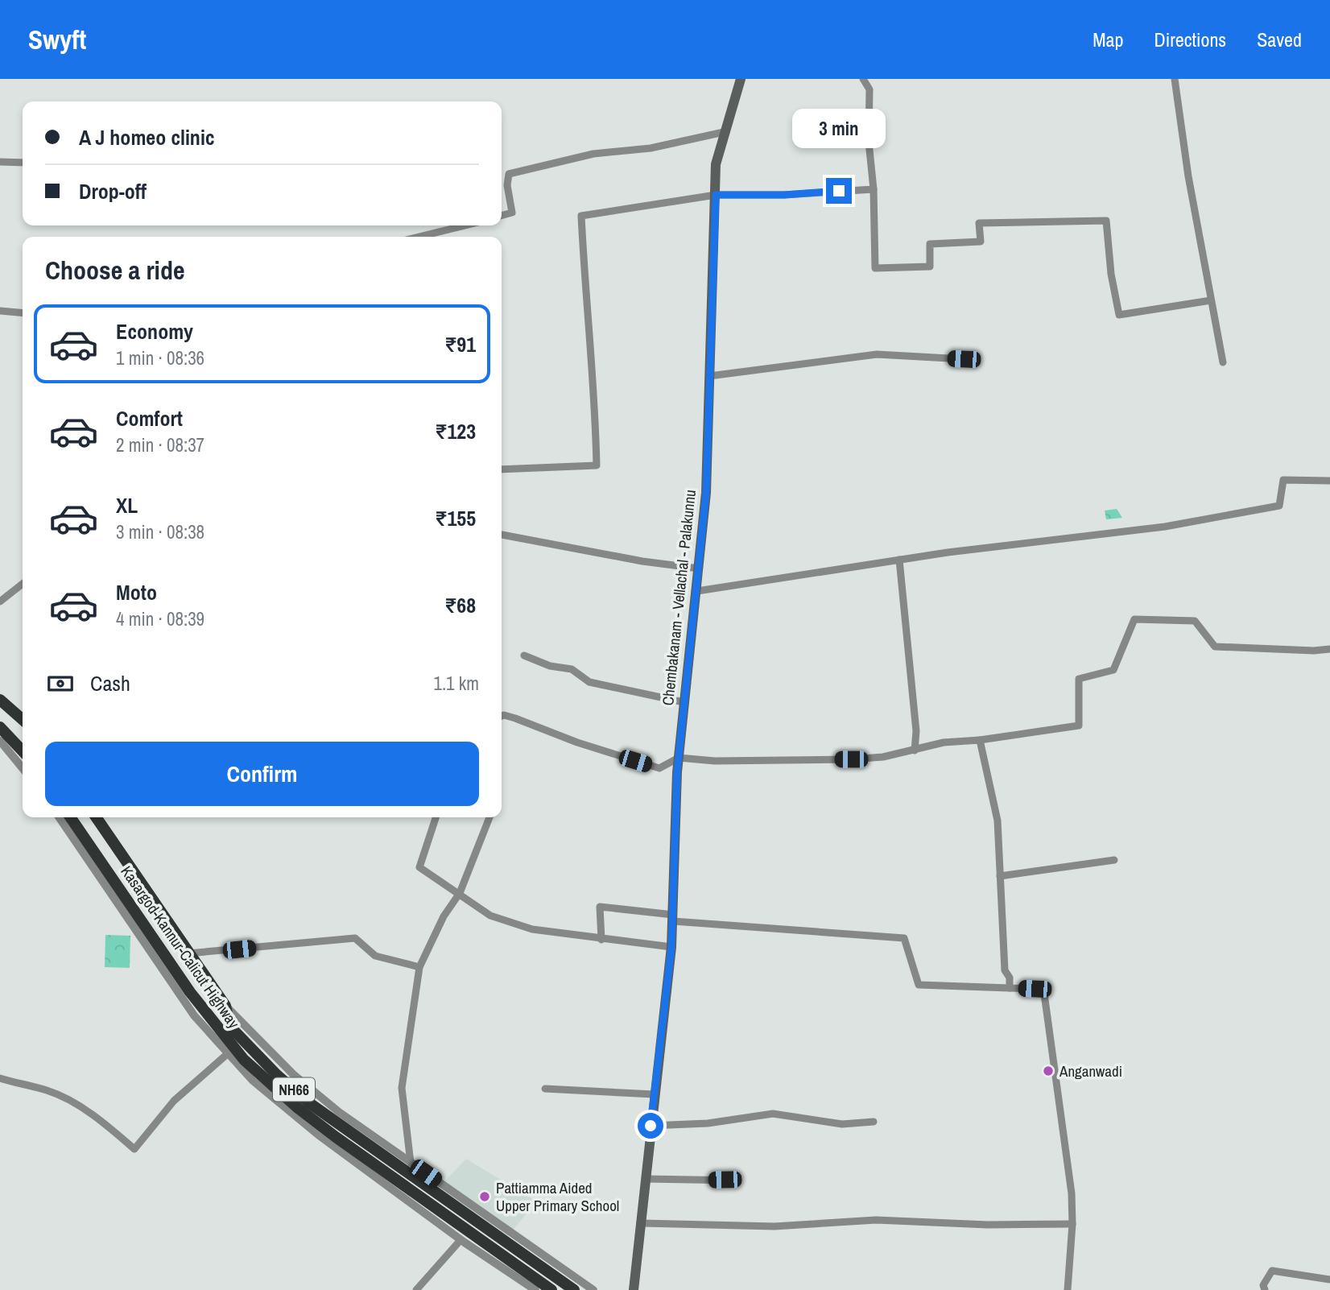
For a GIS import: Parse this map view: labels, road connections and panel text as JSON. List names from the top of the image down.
{
  "streets": {
    "highway": ["Kasargod-Kannur-Calicut Highway", "NH66"],
    "main road": ["Chembakanam - Vellachal - Palakunnu"]
  },
  "places": ["Anganwadi", "Pattiamma Aided Upper Primary School"],
  "page": {
    "header": "Swyft",
    "nav": ["Map", "Directions", "Saved"],
    "banner": ["A J homeo clinic", "Drop-off"],
    "bubble": "3 min",
    "heading": "Choose a ride",
    "list": [
      {
        "name": "Economy",
        "note": "1 min · 08:36",
        "value": "₹91"
      },
      {
        "name": "Comfort",
        "note": "2 min · 08:37",
        "value": "₹123"
      },
      {
        "name": "XL",
        "note": "3 min · 08:38",
        "value": "₹155"
      },
      {
        "name": "Moto",
        "note": "4 min · 08:39",
        "value": "₹68"
      }
    ],
    "pay": ["Cash", "1.1 km"],
    "buttons": "Confirm"
  }
}
